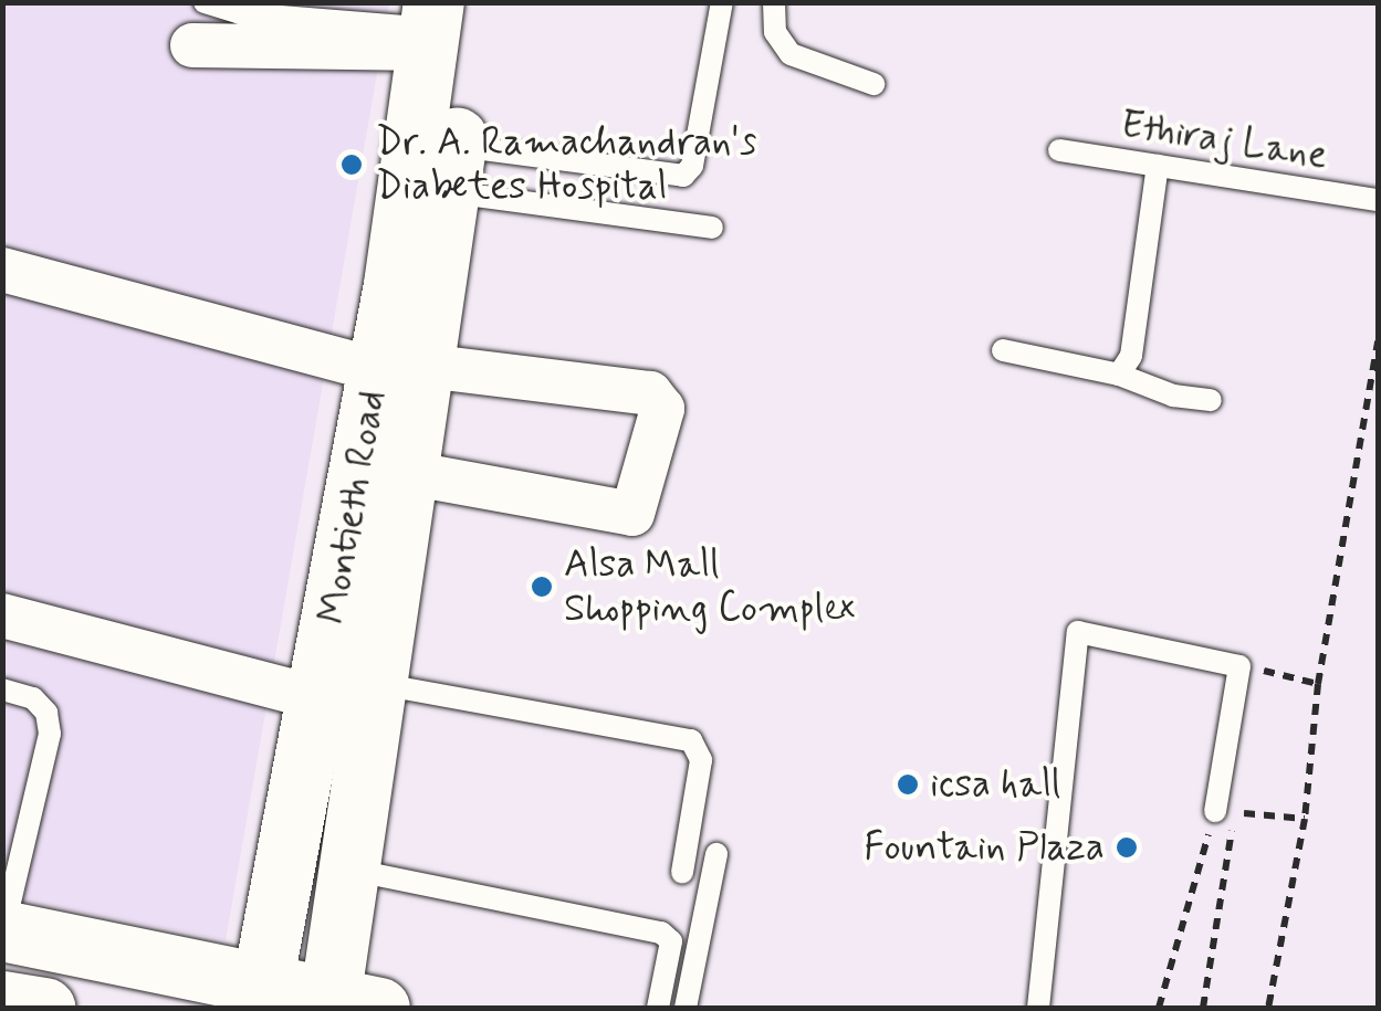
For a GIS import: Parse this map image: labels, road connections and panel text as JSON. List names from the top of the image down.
{
  "streets": {
    "main road": ["Montieth Road"],
    "lane": ["Ethiraj Lane"]
  },
  "places": [
    "Dr. A. Ramachandran's Diabetes Hospital",
    "Alsa Mall Shopping Complex",
    "icsa hall",
    "Fountain Plaza"
  ]
}
